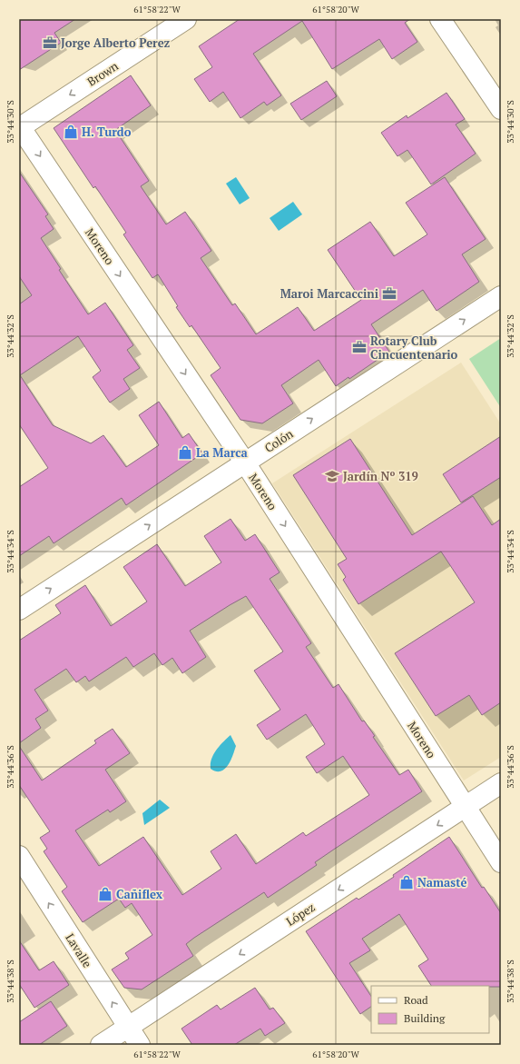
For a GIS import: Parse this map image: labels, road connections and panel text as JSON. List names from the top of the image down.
{
  "streets": {
    "street": [
      "Brown",
      "Moreno",
      "Colón",
      "López",
      "Lavalle"
    ]
  },
  "crossings": [
    ["Brown", "Moreno"],
    ["Moreno", "Colón"],
    ["Moreno", "López"],
    ["López", "Lavalle"]
  ],
  "one_way": [
    "Brown",
    "Moreno",
    "Colón",
    "López",
    "Lavalle"
  ],
  "places": {
    "office": ["Jorge Alberto Perez", "Maroi Marcaccini", "Rotary Club Cincuentenario"],
    "shop": [
      "H. Turdo",
      "La Marca",
      "Namasté",
      "Cañiflex"
    ],
    "school or university": ["Jardín Nº 319"]
  },
  "legend": ["Road", "Building"],
  "coordinates": [
    "61°58'22\"W",
    "61°58'20\"W",
    "33°44'30\"S",
    "33°44'32\"S",
    "33°44'34\"S",
    "33°44'36\"S",
    "33°44'38\"S"
  ]
}
